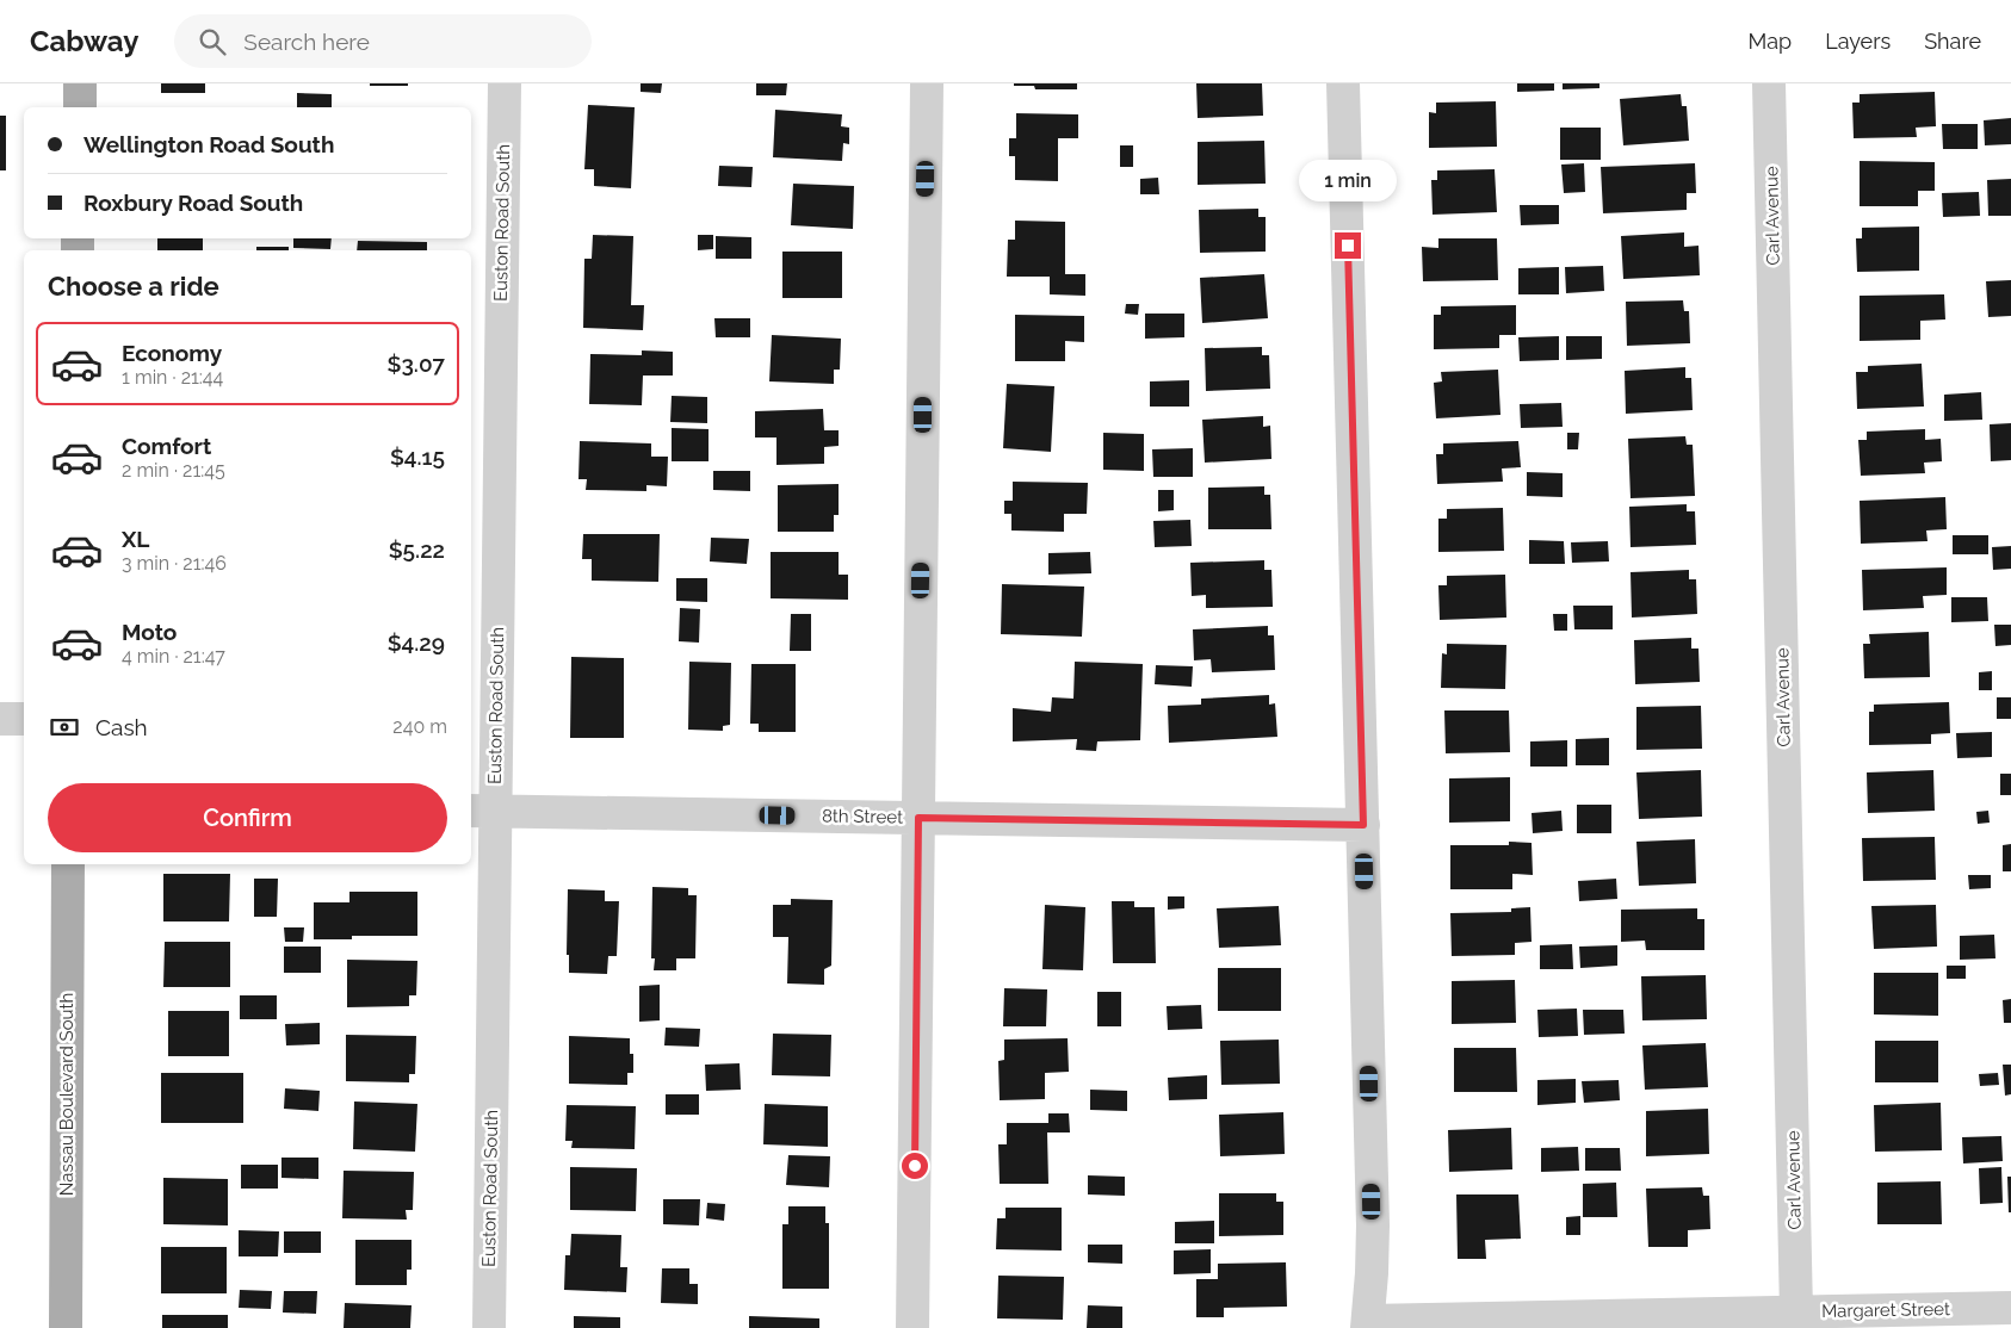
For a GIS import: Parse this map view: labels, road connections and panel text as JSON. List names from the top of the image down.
{
  "streets": {
    "main road": ["Nassau Boulevard South"],
    "street": [
      "Carl Avenue",
      "Euston Road South",
      "8th Street",
      "Margaret Street"
    ]
  },
  "crossings": [
    ["Carl Avenue", "Margaret Street"],
    ["Euston Road South", "8th Street"]
  ],
  "page": {
    "header": "Cabway",
    "search": "Search here",
    "nav": ["Map", "Layers", "Share"],
    "banner": ["Wellington Road South", "Roxbury Road South"],
    "bubble": "1 min",
    "heading": "Choose a ride",
    "list": [
      {
        "name": "Economy",
        "note": "1 min · 21:44",
        "value": "$3.07"
      },
      {
        "name": "Comfort",
        "note": "2 min · 21:45",
        "value": "$4.15"
      },
      {
        "name": "XL",
        "note": "3 min · 21:46",
        "value": "$5.22"
      },
      {
        "name": "Moto",
        "note": "4 min · 21:47",
        "value": "$4.29"
      }
    ],
    "pay": ["Cash", "240 m"],
    "buttons": "Confirm"
  }
}
